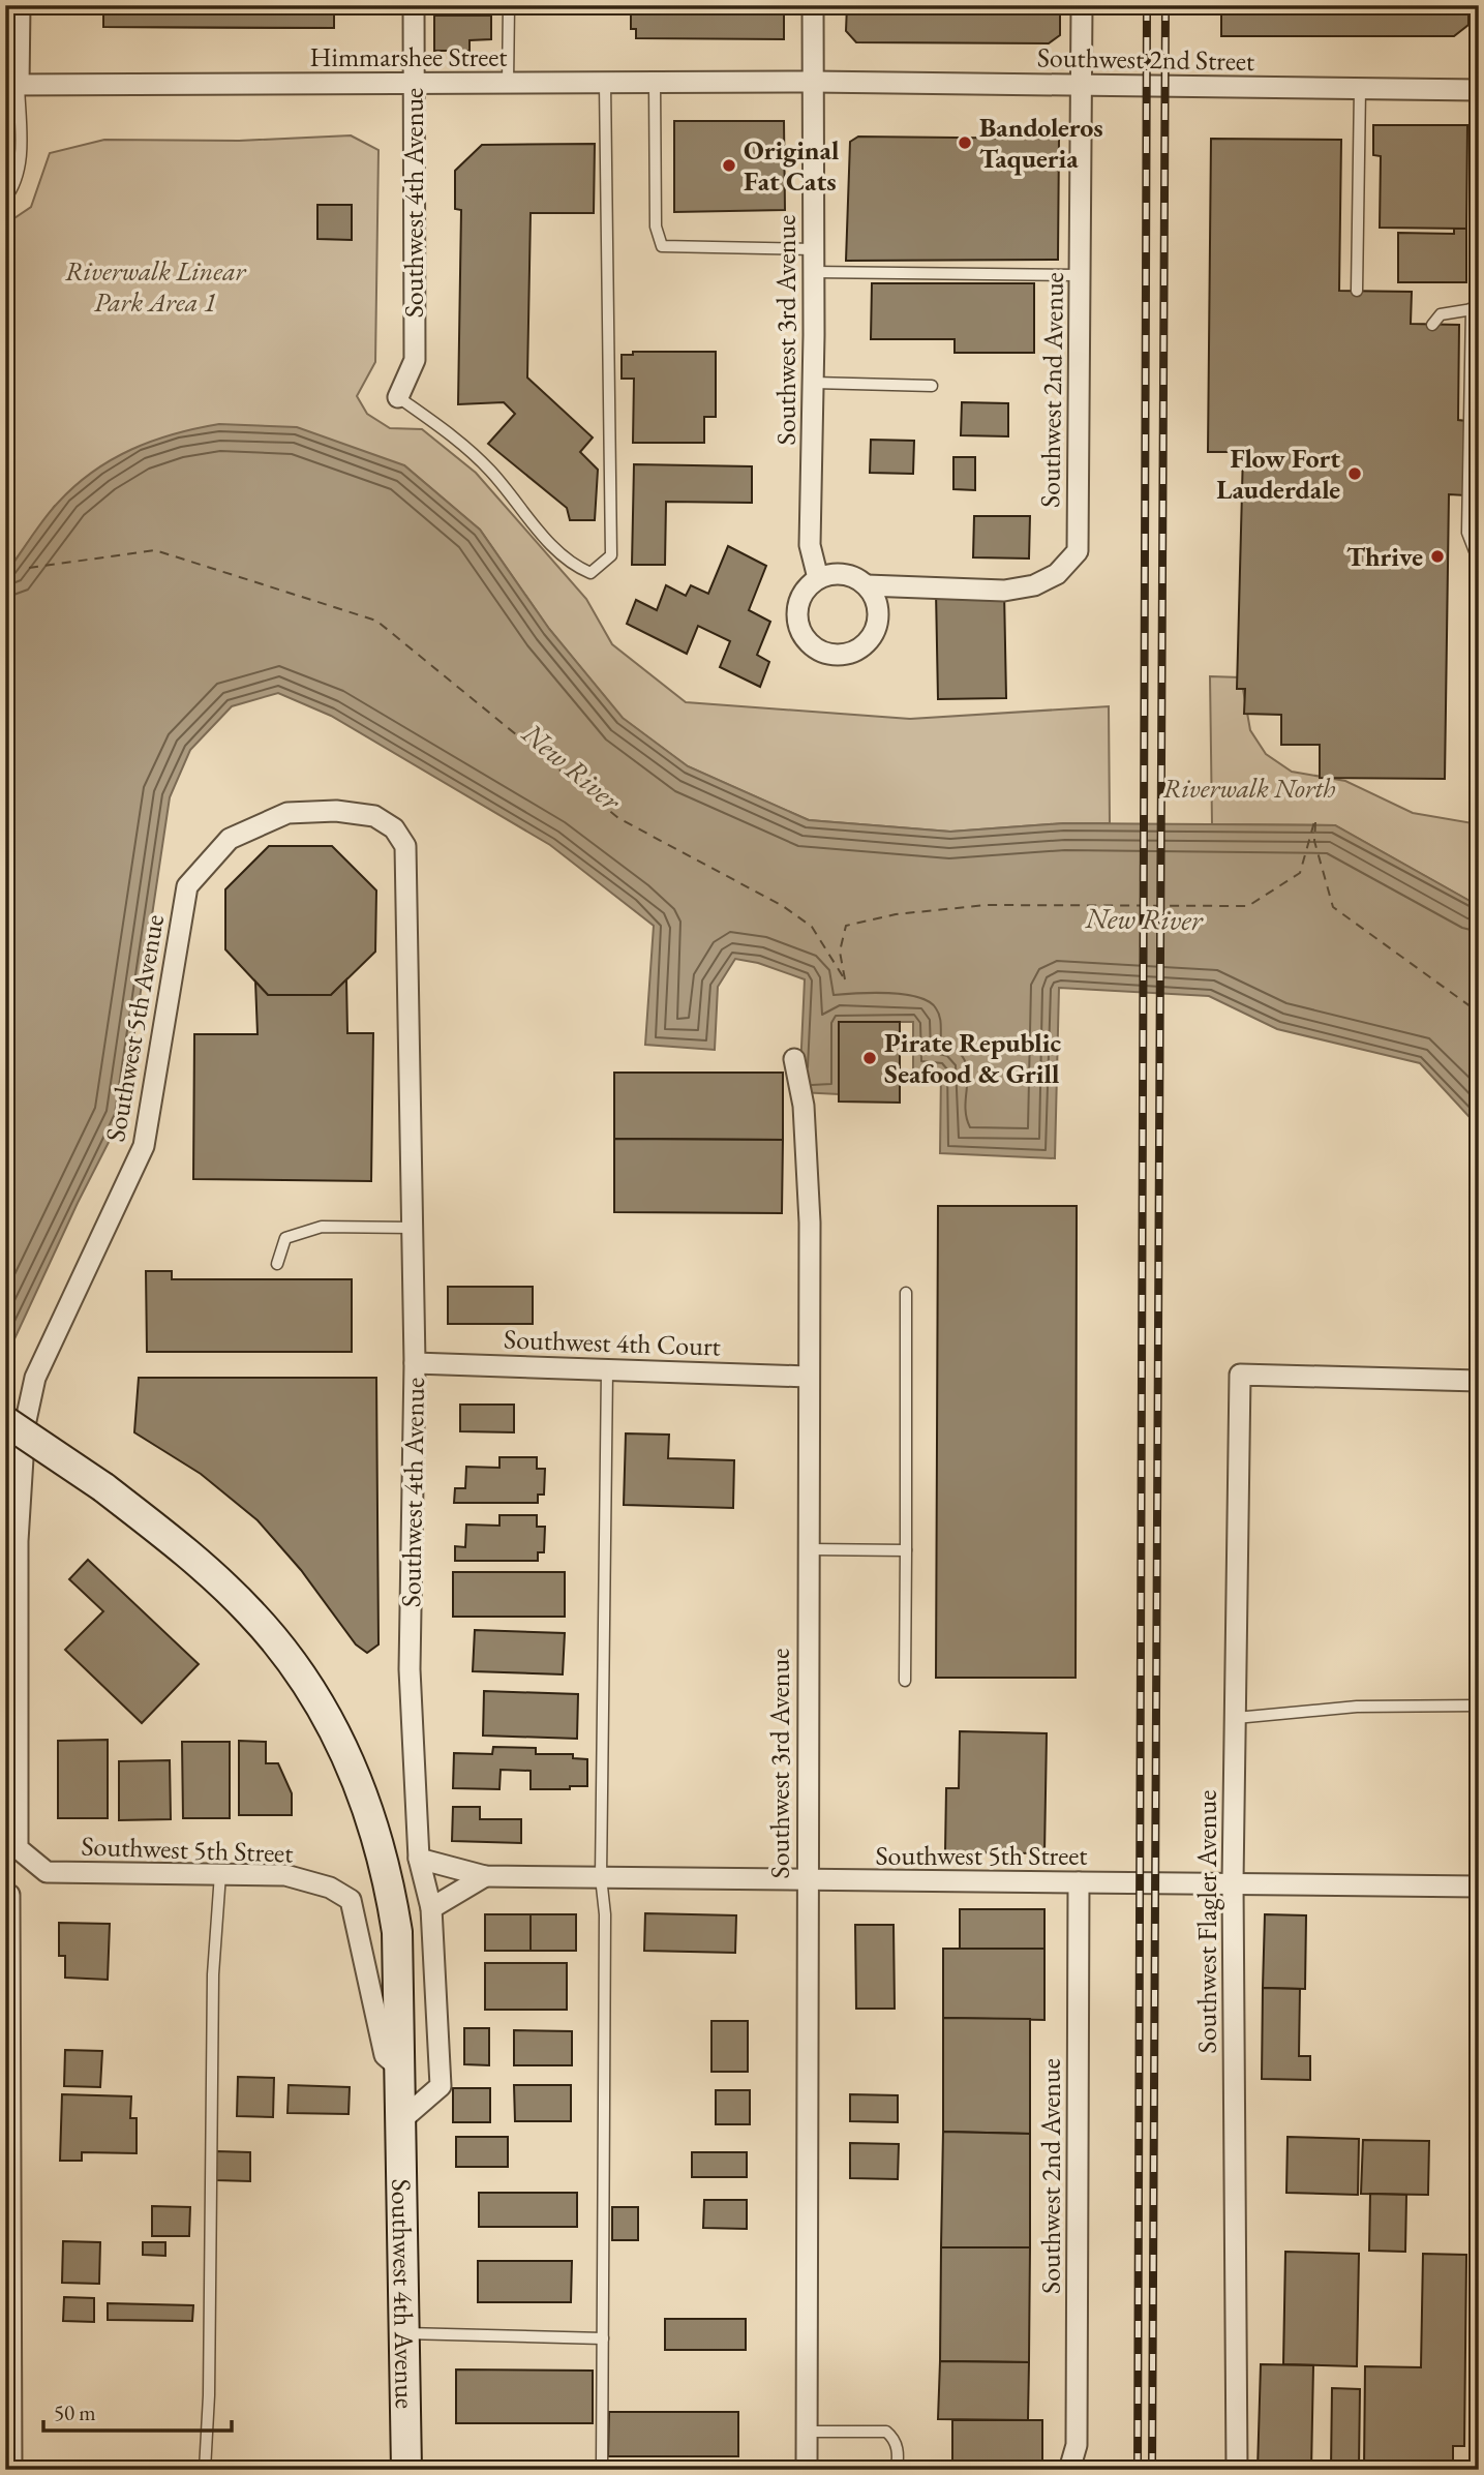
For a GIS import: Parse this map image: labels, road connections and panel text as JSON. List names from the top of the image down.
{
  "streets": {
    "main road": ["Southwest 4th Avenue"],
    "street": [
      "Himmarshee Street",
      "Southwest 2nd Street",
      "Southwest 3rd Avenue",
      "Southwest 2nd Avenue",
      "Southwest 5th Avenue",
      "Southwest 4th Court",
      "Southwest 5th Street",
      "Southwest Flagler Avenue"
    ]
  },
  "crossings": [
    ["Himmarshee Street", "Southwest 2nd Street"],
    ["Himmarshee Street", "Southwest 4th Avenue"],
    ["Himmarshee Street", "Southwest 3rd Avenue"],
    ["Southwest 2nd Street", "Southwest 3rd Avenue"],
    ["Southwest 2nd Street", "Southwest 2nd Avenue"],
    ["Southwest 4th Avenue", "Southwest 5th Avenue"],
    ["Southwest 4th Avenue", "Southwest 4th Court"],
    ["Southwest 4th Avenue", "Southwest 5th Street"],
    ["Southwest 3rd Avenue", "Southwest 2nd Avenue"],
    ["Southwest 3rd Avenue", "Southwest 4th Court"],
    ["Southwest 3rd Avenue", "Southwest 5th Street"],
    ["Southwest 2nd Avenue", "Southwest 5th Street"],
    ["Southwest 5th Avenue", "Southwest 5th Street"],
    ["Southwest 5th Street", "Southwest Flagler Avenue"]
  ],
  "water": ["New River"],
  "parks": ["Riverwalk Linear Park Area 1", "Riverwalk North"],
  "places": [
    "Bandoleros Taqueria",
    "Original Fat Cats",
    "Flow Fort Lauderdale",
    "Thrive",
    "Pirate Republic Seafood & Grill"
  ],
  "scale_bar": "50 m"
}
